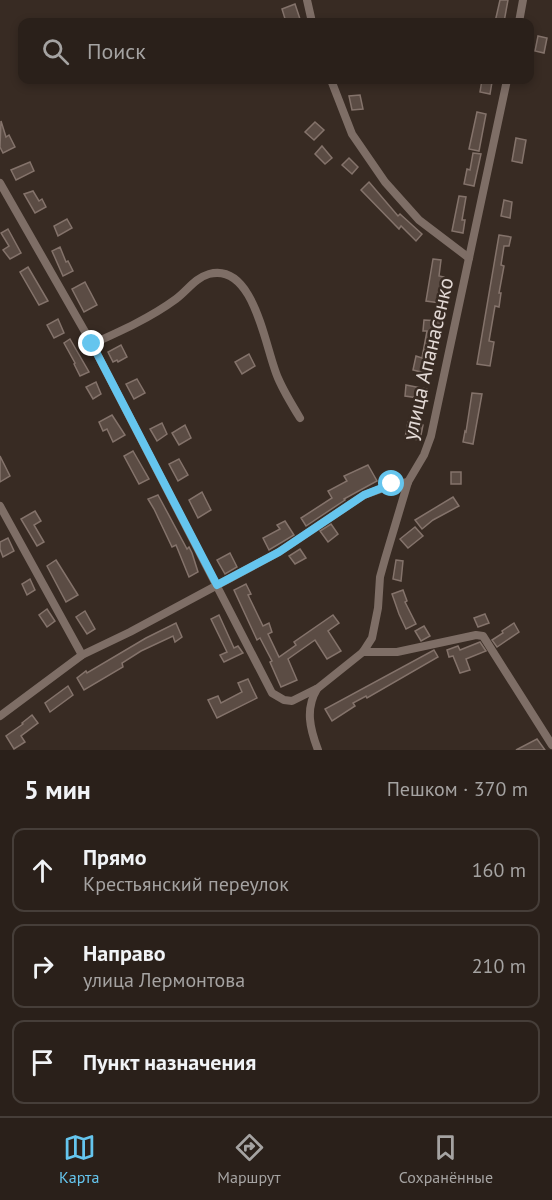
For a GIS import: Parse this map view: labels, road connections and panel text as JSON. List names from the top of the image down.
{
  "streets": {
    "street": ["улица Апанасенко"]
  },
  "page": {
    "search": "Поиск",
    "heading": ["5 мин", "Пешком · 370 m"],
    "list": [
      ["Прямо", "Крестьянский переулок", "160 m"],
      ["Направо", "улица Лермонтова", "210 m"],
      "Пункт назначения"
    ],
    "nav": ["Карта", "Маршрут", "Сохранённые"]
  }
}
